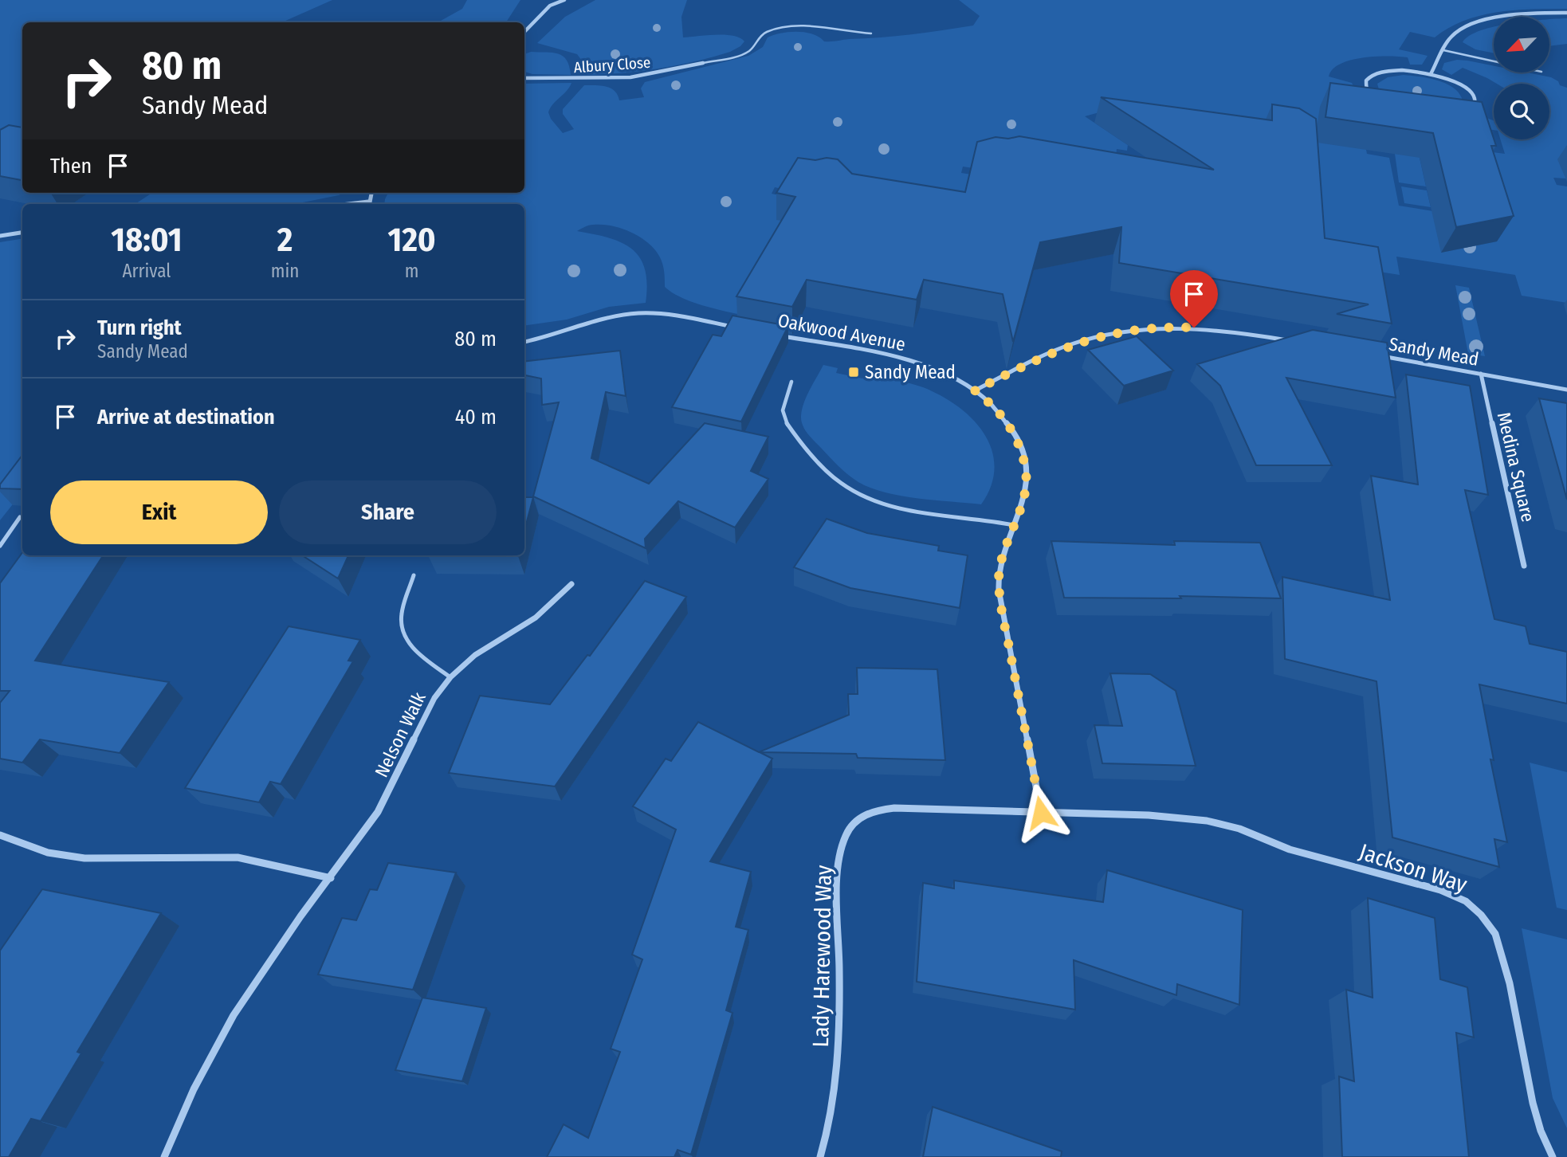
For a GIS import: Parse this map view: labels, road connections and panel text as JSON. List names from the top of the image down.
{
  "streets": {
    "street": [
      "Albury Close",
      "Oakwood Avenue",
      "Sandy Mead",
      "Medina Square",
      "Nelson Walk",
      "Jackson Way",
      "Lady Harewood Way"
    ]
  },
  "crossings": [
    ["Oakwood Avenue", "Lady Harewood Way"],
    ["Sandy Mead", "Medina Square"],
    ["Jackson Way", "Lady Harewood Way"]
  ],
  "places": {
    "transit": ["Sandy Mead"]
  },
  "north": "bottom left",
  "page": {
    "turn": ["80 m", "Sandy Mead"],
    "then": "Then",
    "eta": [
      "18:01",
      "Arrival",
      "2",
      "min",
      "120",
      "m"
    ],
    "list": [
      {
        "name": "Turn right",
        "note": "Sandy Mead",
        "value": "80 m"
      },
      {
        "name": "Arrive at destination",
        "value": "40 m"
      }
    ],
    "buttons": ["Exit", "Share"]
  }
}
